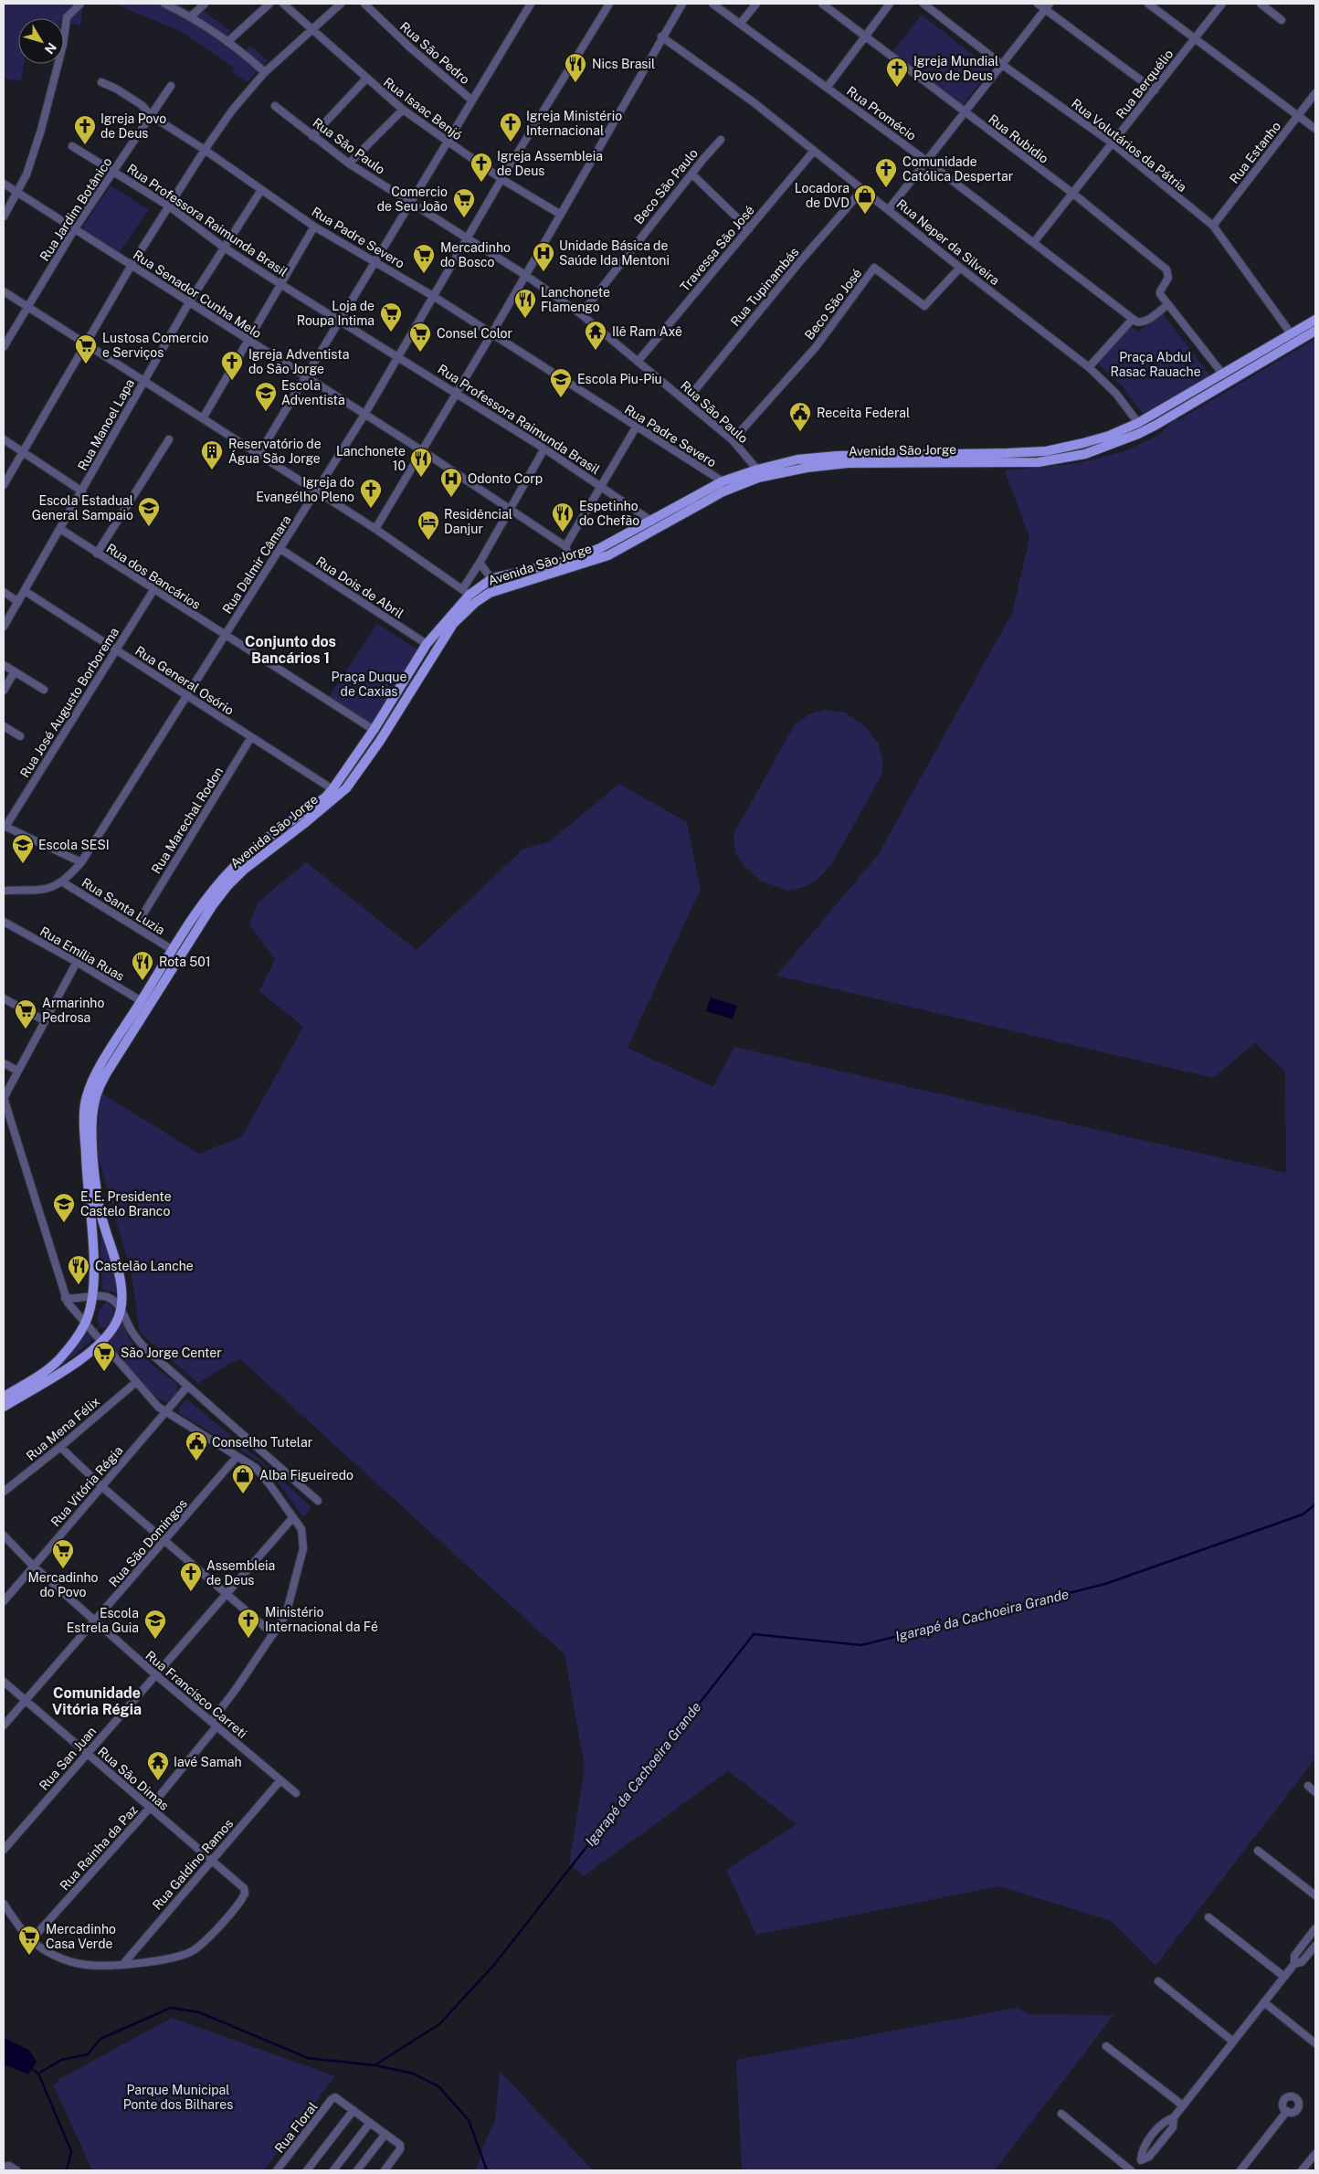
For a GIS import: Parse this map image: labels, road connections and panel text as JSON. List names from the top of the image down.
{
  "streets": {
    "main road": ["Avenida São Jorge"],
    "street": [
      "Rua São Pedro",
      "Rua Berquélio",
      "Rua Isaac Benjó",
      "Rua Promécio",
      "Rua Rubidio",
      "Rua Volutários da Pátria",
      "Rua São Paulo",
      "Rua Estanho",
      "Beco São Paulo",
      "Rua Jardim Botânico",
      "Rua Professora Raimunda Brasil",
      "Rua Padre Severo",
      "Rua Neper da Silveira",
      "Travessa São José",
      "Rua Tupinambás",
      "Rua Senador Cunha Melo",
      "Beco São José",
      "Rua Manoel Lapa",
      "Rua Dalmir Câmara",
      "Rua dos Bancários",
      "Rua Dois de Abril",
      "Rua General Osório",
      "Rua José Augusto Borborema",
      "Rua Marechal Rodon",
      "Rua Santa Luzia",
      "Rua Emília Ruas",
      "Rua Mena Félix",
      "Rua Vitória Régia",
      "Rua São Domingos",
      "Rua Francisco Carreti",
      "Rua San Juan",
      "Rua São Dimas",
      "Rua Rainha da Paz",
      "Rua Galdino Ramos",
      "Rua Floral"
    ]
  },
  "crossings": [
    ["Rua Berquélio", "Rua Promécio"],
    ["Rua Berquélio", "Rua Rubidio"],
    ["Rua Berquélio", "Rua Volutários da Pátria"],
    ["Rua Isaac Benjó", "Rua Dalmir Câmara"],
    ["Rua Volutários da Pátria", "Rua Estanho"],
    ["Rua Volutários da Pátria", "Avenida São Jorge"],
    ["Rua São Paulo", "Beco São Paulo"],
    ["Rua São Paulo", "Travessa São José"],
    ["Rua São Paulo", "Rua Tupinambás"],
    ["Rua São Paulo", "Beco São José"],
    ["Rua São Paulo", "Avenida São Jorge"],
    ["Rua São Paulo", "Rua Dalmir Câmara"],
    ["Rua Jardim Botânico", "Rua Professora Raimunda Brasil"],
    ["Rua Jardim Botânico", "Rua Padre Severo"],
    ["Rua Jardim Botânico", "Rua Senador Cunha Melo"],
    ["Rua Professora Raimunda Brasil", "Rua Manoel Lapa"],
    ["Rua Professora Raimunda Brasil", "Avenida São Jorge"],
    ["Rua Professora Raimunda Brasil", "Rua Dalmir Câmara"],
    ["Rua Padre Severo", "Rua Manoel Lapa"],
    ["Rua Padre Severo", "Avenida São Jorge"],
    ["Rua Padre Severo", "Rua Dalmir Câmara"],
    ["Rua Neper da Silveira", "Travessa São José"],
    ["Rua Neper da Silveira", "Rua Tupinambás"],
    ["Rua Neper da Silveira", "Beco São José"],
    ["Rua Neper da Silveira", "Avenida São Jorge"],
    ["Rua Senador Cunha Melo", "Rua Manoel Lapa"],
    ["Rua Senador Cunha Melo", "Rua Dalmir Câmara"],
    ["Rua Manoel Lapa", "Rua dos Bancários"],
    ["Rua Manoel Lapa", "Rua General Osório"],
    ["Avenida São Jorge", "Rua dos Bancários"],
    ["Avenida São Jorge", "Rua Dois de Abril"],
    ["Avenida São Jorge", "Rua General Osório"],
    ["Avenida São Jorge", "Rua Santa Luzia"],
    ["Avenida São Jorge", "Rua Emília Ruas"],
    ["Avenida São Jorge", "Rua Rainha da Paz"],
    ["Rua Dalmir Câmara", "Rua dos Bancários"],
    ["Rua Dalmir Câmara", "Rua Dois de Abril"],
    ["Rua Dalmir Câmara", "Rua General Osório"],
    ["Rua Dalmir Câmara", "Rua Santa Luzia"],
    ["Rua dos Bancários", "Rua José Augusto Borborema"],
    ["Rua General Osório", "Rua José Augusto Borborema"],
    ["Rua General Osório", "Rua Marechal Rodon"],
    ["Rua Mena Félix", "Rua Rainha da Paz"],
    ["Rua Vitória Régia", "Rua Francisco Carreti"],
    ["Rua Vitória Régia", "Rua Rainha da Paz"],
    ["Rua São Domingos", "Rua Francisco Carreti"],
    ["Rua São Domingos", "Rua São Dimas"],
    ["Rua São Domingos", "Rua Rainha da Paz"],
    ["Rua Francisco Carreti", "Rua San Juan"],
    ["Rua Francisco Carreti", "Rua Rainha da Paz"],
    ["Rua Francisco Carreti", "Rua Galdino Ramos"],
    ["Rua San Juan", "Rua São Dimas"],
    ["Rua San Juan", "Rua Rainha da Paz"],
    ["Rua São Dimas", "Rua Rainha da Paz"],
    ["Rua São Dimas", "Rua Galdino Ramos"]
  ],
  "districts": ["Conjunto dos Bancários 1", "Comunidade Vitória Régia"],
  "water": ["Igarapé da Cachoeira Grande"],
  "parks": ["Praça Abdul Rasac Rauache", "Praça Duque de Caxias", "Parque Municipal Ponte dos Bilhares"],
  "places": {
    "restaurant": [
      "Nics Brasil",
      "Lanchonete Flamengo",
      "Lanchonete 10",
      "Espetinho do Chefão",
      "Rota 501",
      "Castelão Lanche"
    ],
    "church": [
      "Igreja Mundial Povo de Deus",
      "Igreja Ministério Internacional",
      "Igreja Povo de Deus",
      "Igreja Assembleia de Deus",
      "Comunidade Católica Despertar",
      "Igreja Adventista do São Jorge",
      "Igreja do Evangélho Pleno",
      "Assembleia de Deus",
      "Ministério Internacional da Fé"
    ],
    "shop": ["Locadora de DVD", "Alba Figueiredo"],
    "supermarket": [
      "Comercio de Seu João",
      "Mercadinho do Bosco",
      "Loja de Roupa Intima",
      "Consel Color",
      "Lustosa Comercio e Serviços",
      "Armarinho Pedrosa",
      "São Jorge Center",
      "Mercadinho do Povo",
      "Mercadinho Casa Verde"
    ],
    "hospital": ["Unidade Básica de Saúde Ida Mentoni", "Odonto Corp"],
    "temple": ["Ilê Ram Axê", "Iavé Samah"],
    "school or university": [
      "Escola Piu-Piu",
      "Escola Adventista",
      "Escola Estadual General Sampaio",
      "Escola SESI",
      "E. E. Presidente Castelo Branco",
      "Escola Estrela Guia"
    ],
    "public building": ["Receita Federal", "Conselho Tutelar"],
    "building": ["Reservatório de Água São Jorge"],
    "hotel": ["Residêncial Danjur"]
  },
  "north": "bottom right"
}
